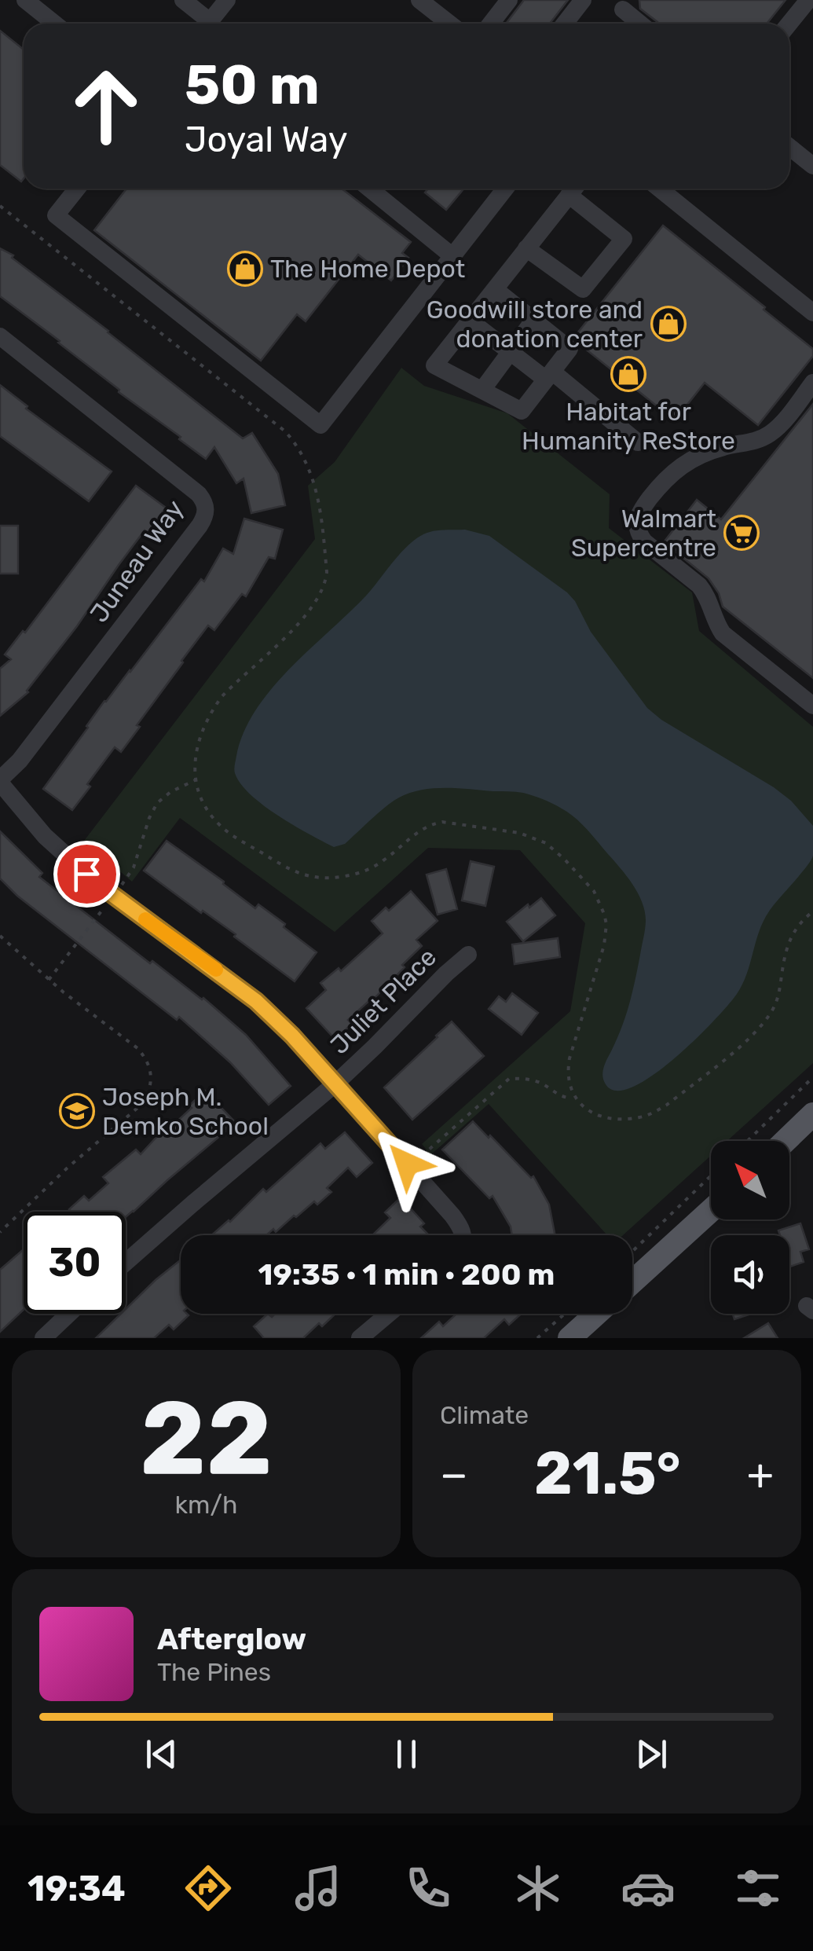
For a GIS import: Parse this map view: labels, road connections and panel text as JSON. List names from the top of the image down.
{
  "streets": {
    "street": ["Juneau Way", "Juliet Place"]
  },
  "places": {
    "shop": ["The Home Depot", "Goodwill store and donation center", "Habitat for Humanity ReStore"],
    "supermarket": ["Walmart Supercentre"],
    "school or university": ["Joseph M. Demko School"]
  },
  "north": "top left",
  "page": {
    "turn": ["50 m", "Joyal Way"],
    "limit": "30",
    "trip": "19:35 · 1 min · 200 m",
    "tile": [
      ["22", "km/h"],
      "Climate"
    ],
    "heat": ["−", "21.5°", "+"],
    "song": ["Afterglow", "The Pines"],
    "tabs": "19:34"
  }
}
